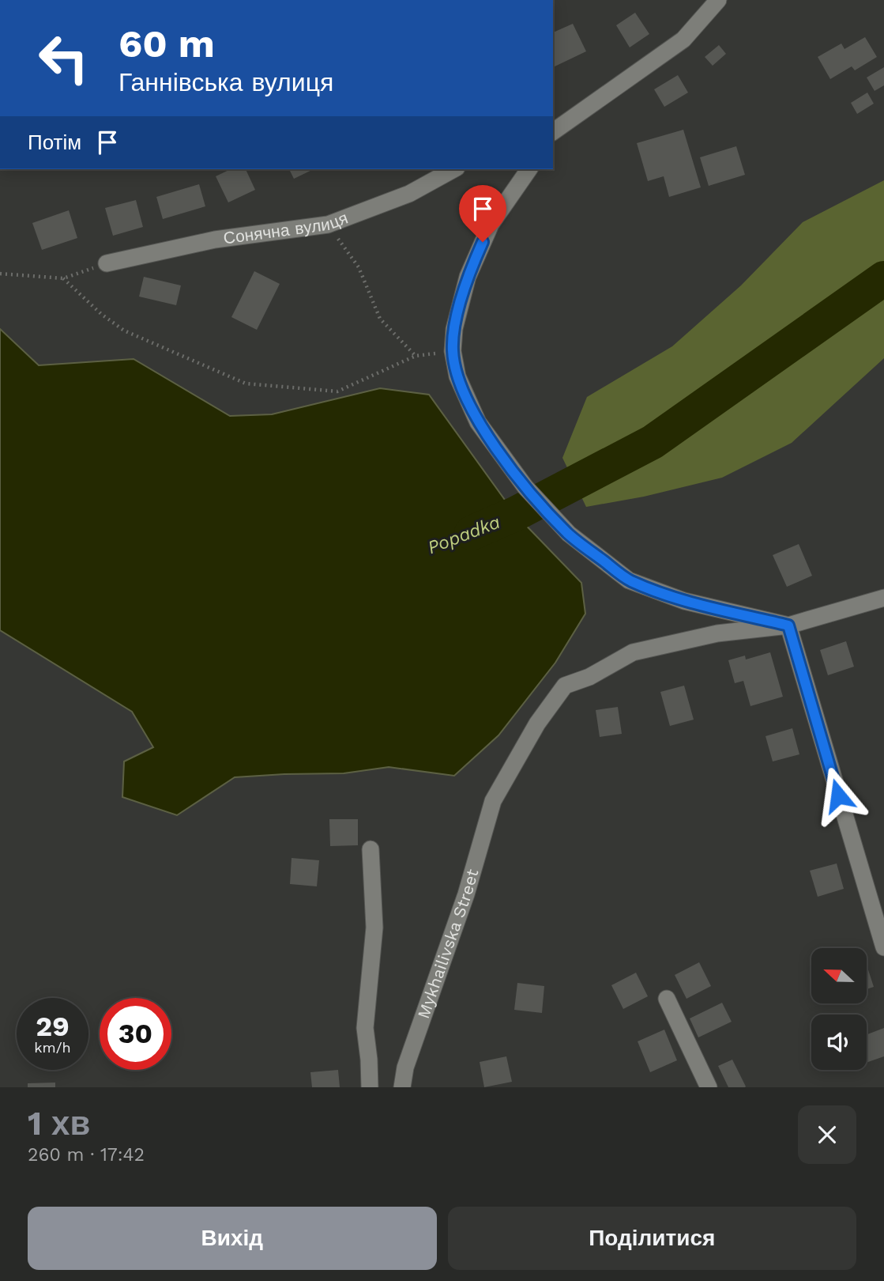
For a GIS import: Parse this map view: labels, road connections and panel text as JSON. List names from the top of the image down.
{
  "streets": {
    "street": ["Сонячна вулиця", "Mykhailivska Street"]
  },
  "water": ["Popadka"],
  "north": "left",
  "page": {
    "turn": ["60 m", "Ганнівська вулиця"],
    "then": "Потім",
    "speed": "29 km/h",
    "limit": "30",
    "heading": ["1 хв", "260 m · 17:42"],
    "buttons": ["Вихід", "Поділитися"]
  }
}
